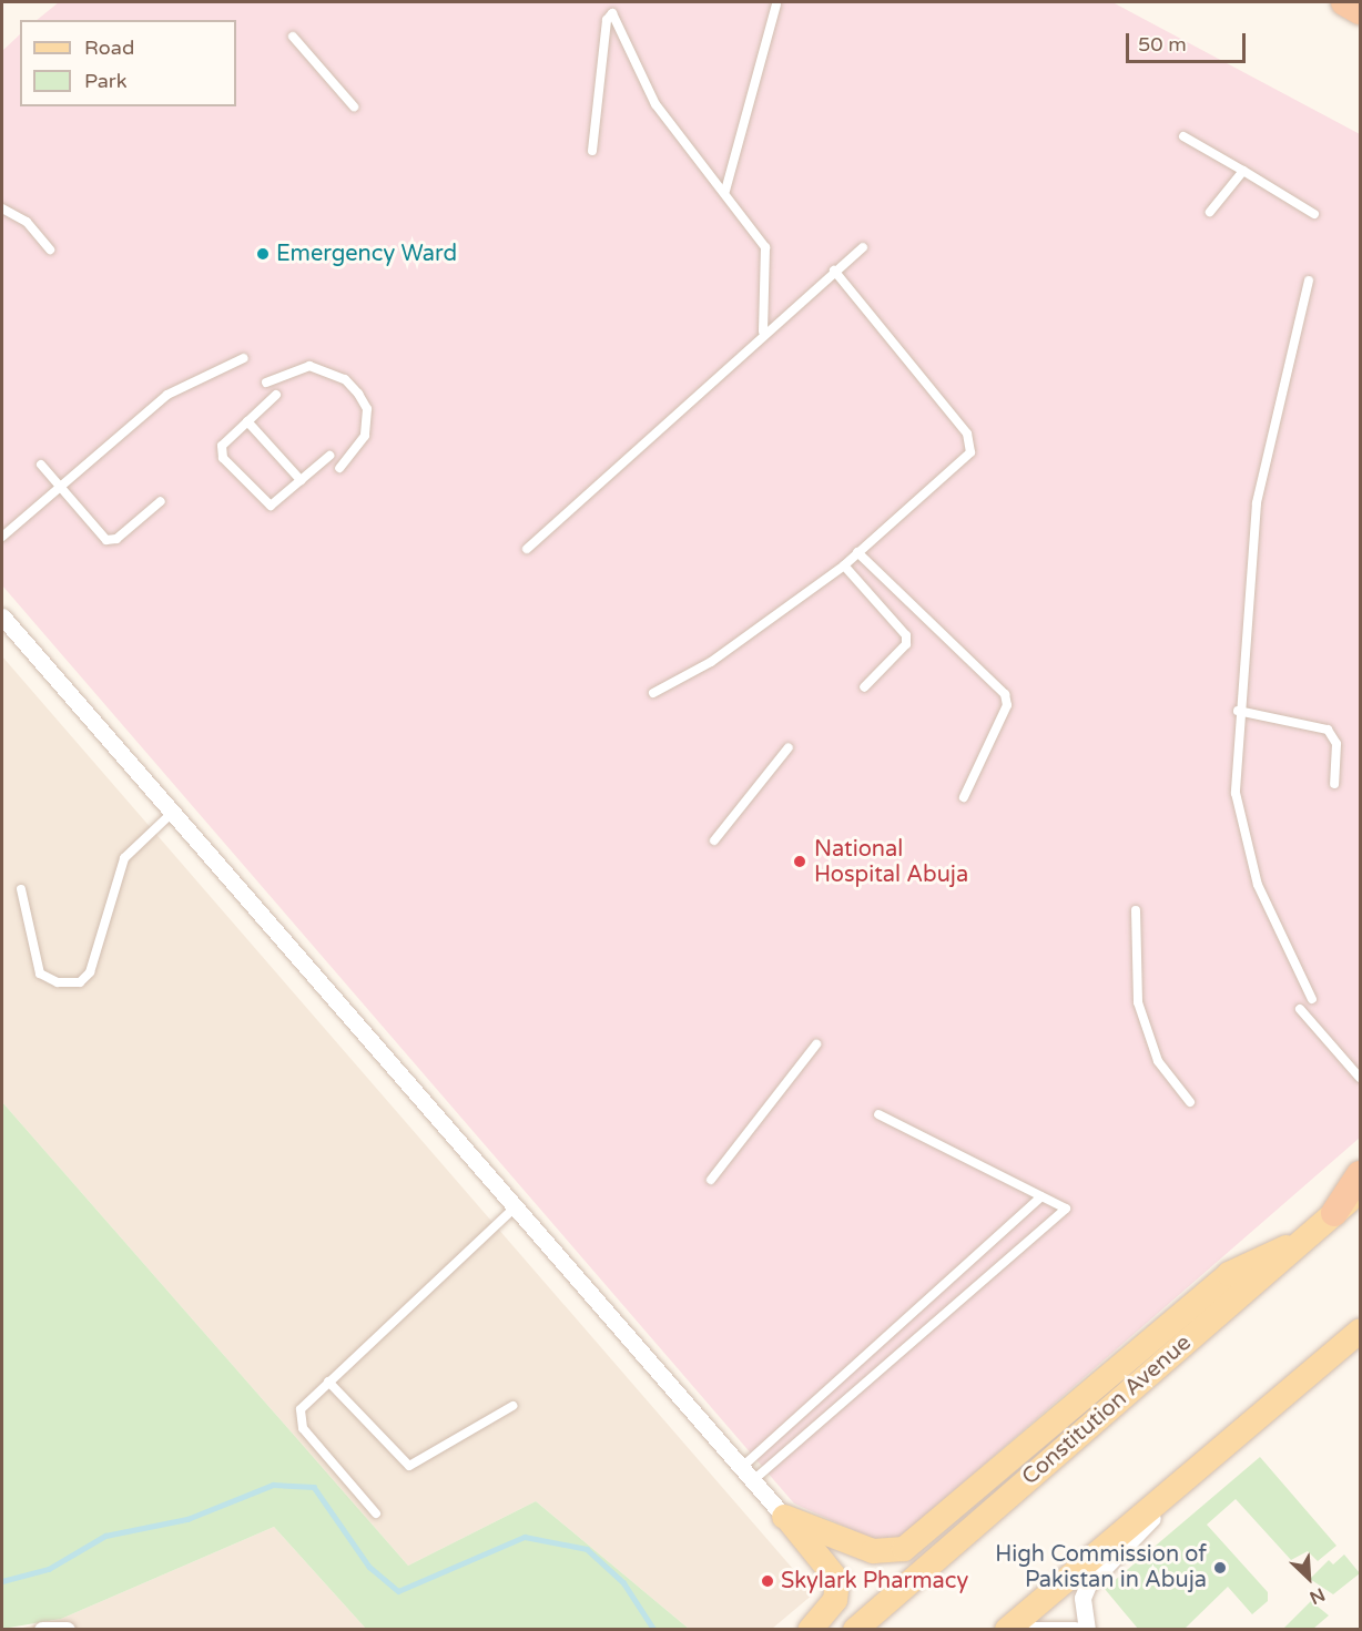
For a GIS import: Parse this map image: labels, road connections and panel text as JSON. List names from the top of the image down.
{
  "streets": {
    "main road": ["Constitution Avenue"]
  },
  "places": [
    "Emergency Ward",
    "National Hospital Abuja",
    "High Commission of Pakistan in Abuja",
    "Skylark Pharmacy"
  ],
  "legend": ["Road", "Park"],
  "scale_bar": "50 m",
  "north": "bottom right"
}
